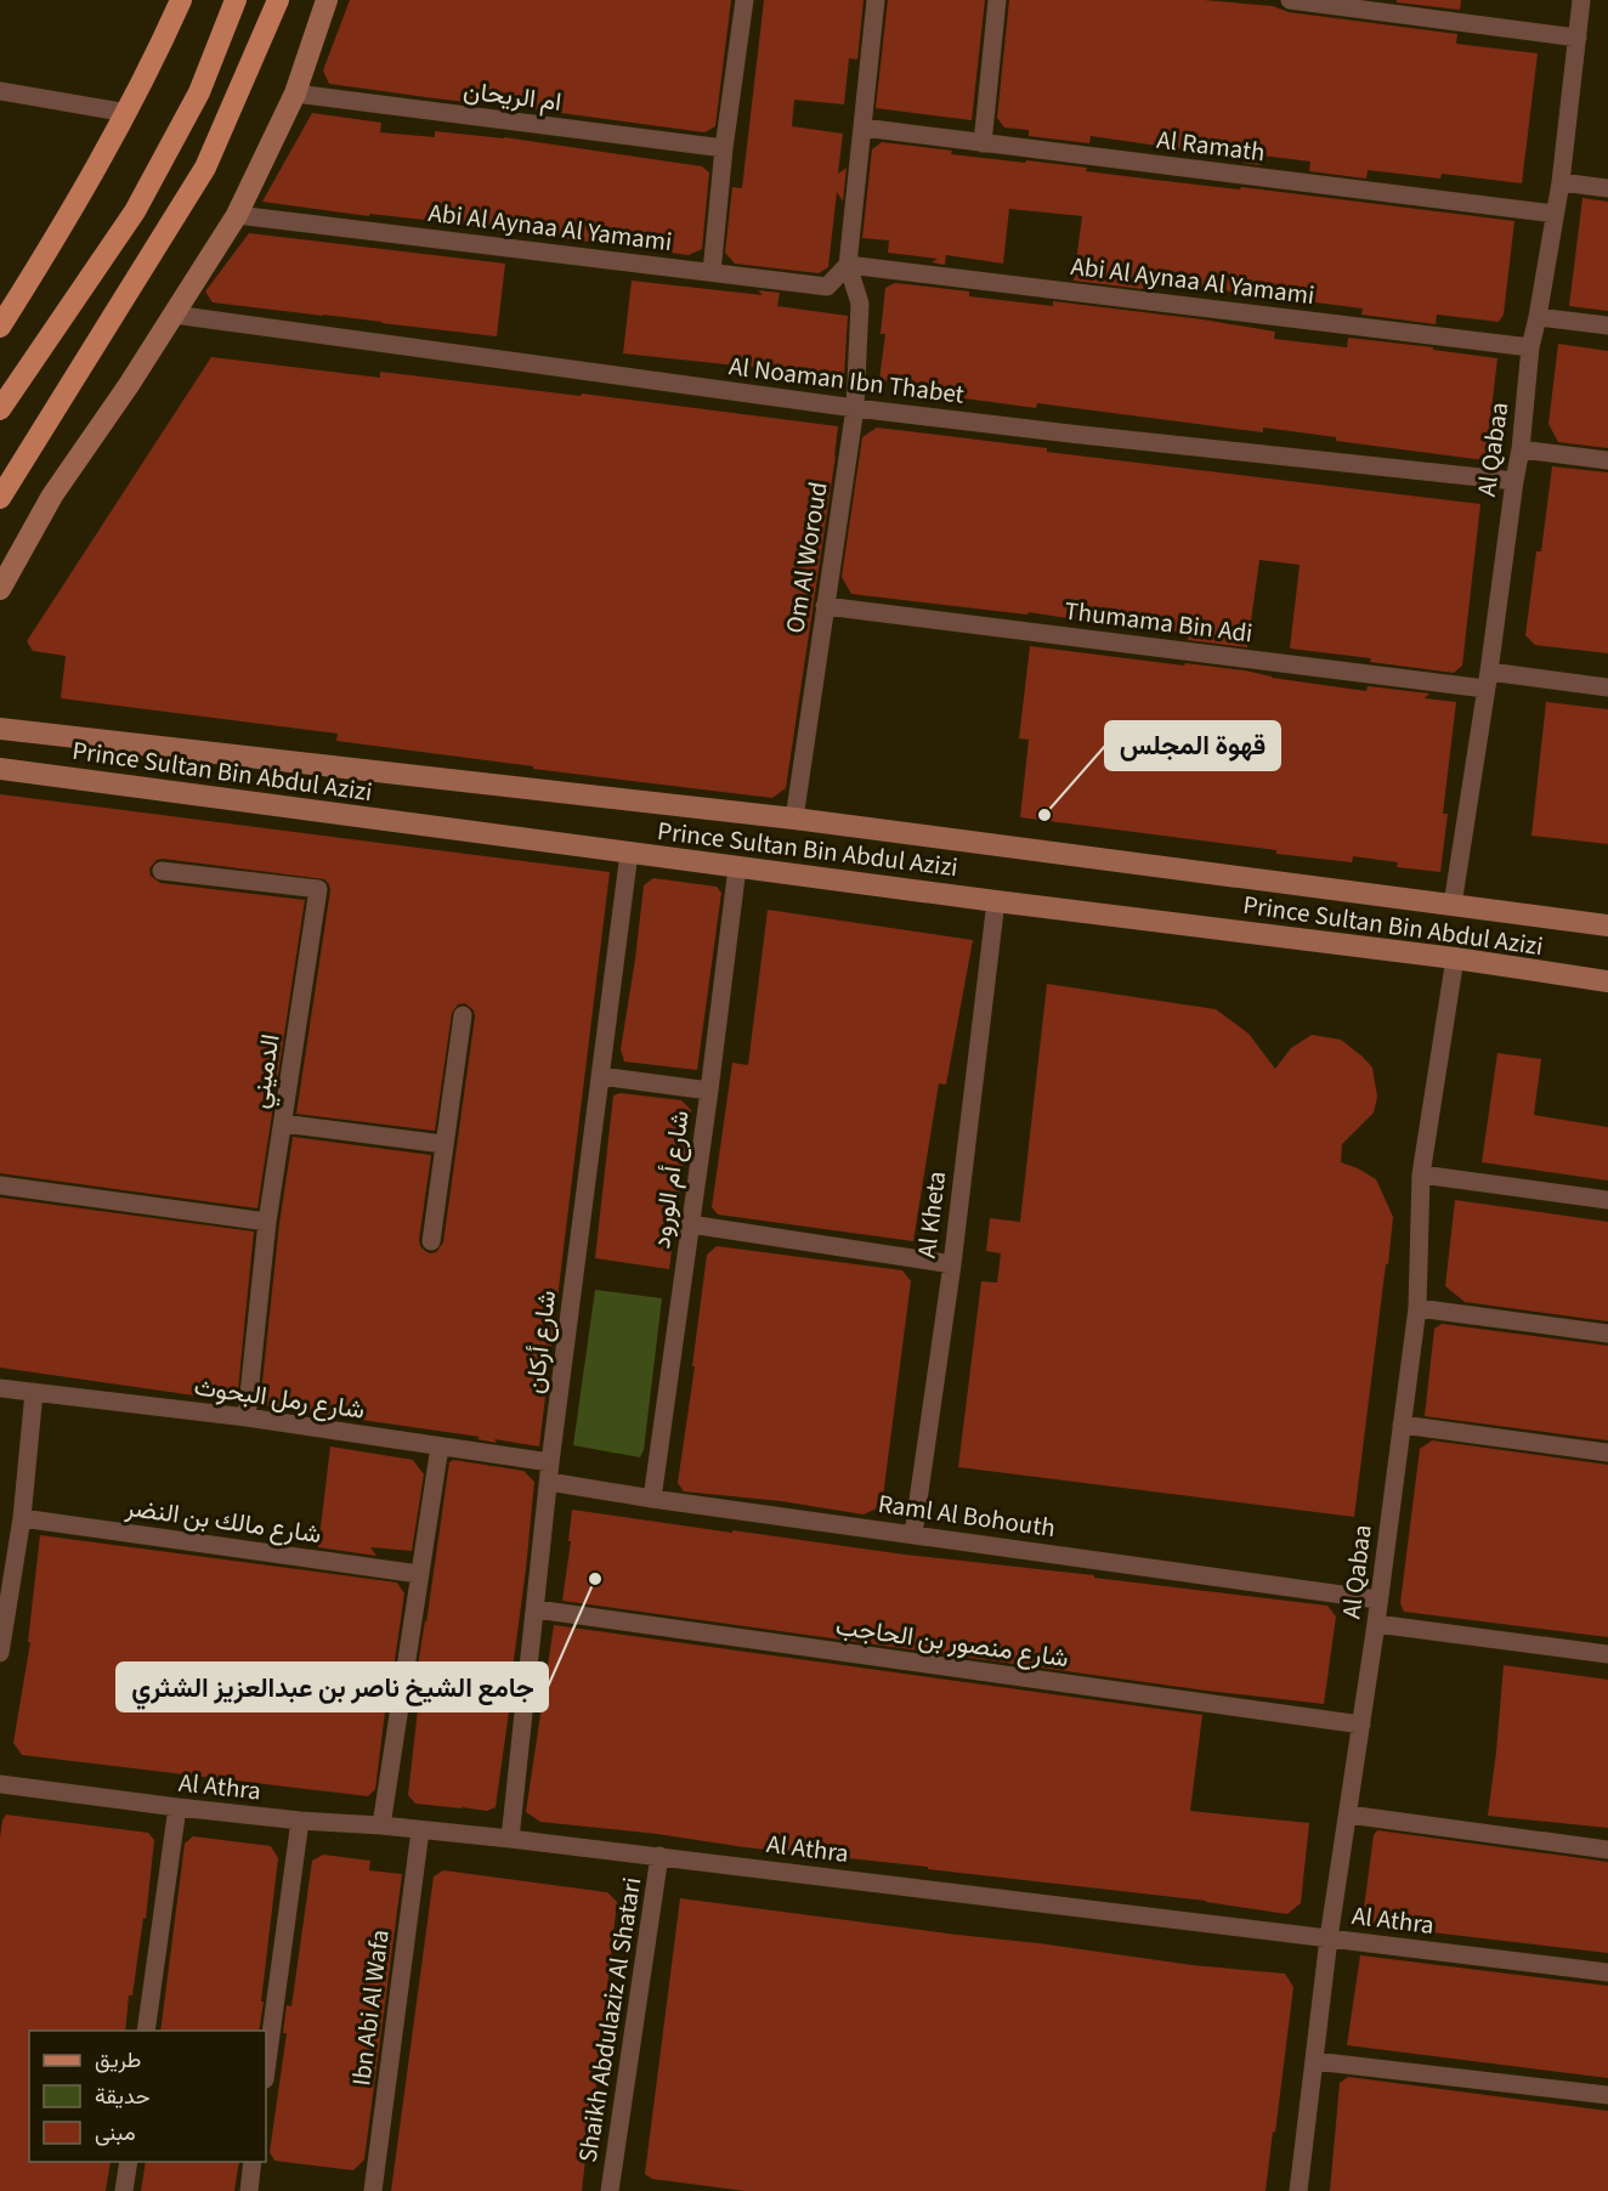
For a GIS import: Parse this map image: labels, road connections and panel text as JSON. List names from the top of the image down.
{
  "streets": {
    "street": [
      "ام الريحان",
      "Al Ramath",
      "Abi Al Aynaa Al Yamami",
      "Al Noaman Ibn Thabet",
      "Al Qabaa",
      "Om Al Woroud",
      "Thumama Bin Adi",
      "Prince Sultan Bin Abdul Azizi",
      "الدميني",
      "شارع أم الورود",
      "Al Kheta",
      "شارع أركان",
      "شارع رمل البحوث",
      "Raml Al Bohouth",
      "شارع مالك بن النضر",
      "شارع منصور بن الحاجب",
      "Al Athra",
      "Ibn Abi Al Wafa",
      "Shaikh Abdulaziz Al Shatari"
    ]
  },
  "crossings": [
    ["Al Ramath", "Al Qabaa"],
    ["Abi Al Aynaa Al Yamami", "Al Qabaa"],
    ["Abi Al Aynaa Al Yamami", "Om Al Woroud"],
    ["Al Noaman Ibn Thabet", "Al Qabaa"],
    ["Al Noaman Ibn Thabet", "Om Al Woroud"],
    ["Al Qabaa", "Thumama Bin Adi"],
    ["Al Qabaa", "Prince Sultan Bin Abdul Azizi"],
    ["Al Qabaa", "Raml Al Bohouth"],
    ["Al Qabaa", "شارع منصور بن الحاجب"],
    ["Al Qabaa", "Al Athra"],
    ["Om Al Woroud", "Thumama Bin Adi"],
    ["Om Al Woroud", "Prince Sultan Bin Abdul Azizi"],
    ["Prince Sultan Bin Abdul Azizi", "شارع أم الورود"],
    ["Prince Sultan Bin Abdul Azizi", "Al Kheta"],
    ["Prince Sultan Bin Abdul Azizi", "شارع أركان"],
    ["الدميني", "شارع رمل البحوث"],
    ["شارع أم الورود", "Raml Al Bohouth"],
    ["Al Kheta", "Raml Al Bohouth"],
    ["شارع أركان", "شارع رمل البحوث"],
    ["شارع أركان", "Raml Al Bohouth"],
    ["شارع أركان", "شارع منصور بن الحاجب"],
    ["شارع أركان", "Al Athra"],
    ["Al Athra", "Ibn Abi Al Wafa"],
    ["Al Athra", "Shaikh Abdulaziz Al Shatari"]
  ],
  "places": ["قهوة المجلس", "جامع الشيخ ناصر بن عبدالعزيز الشثري"],
  "legend": ["طريق", "حديقة", "مبنى"]
}
